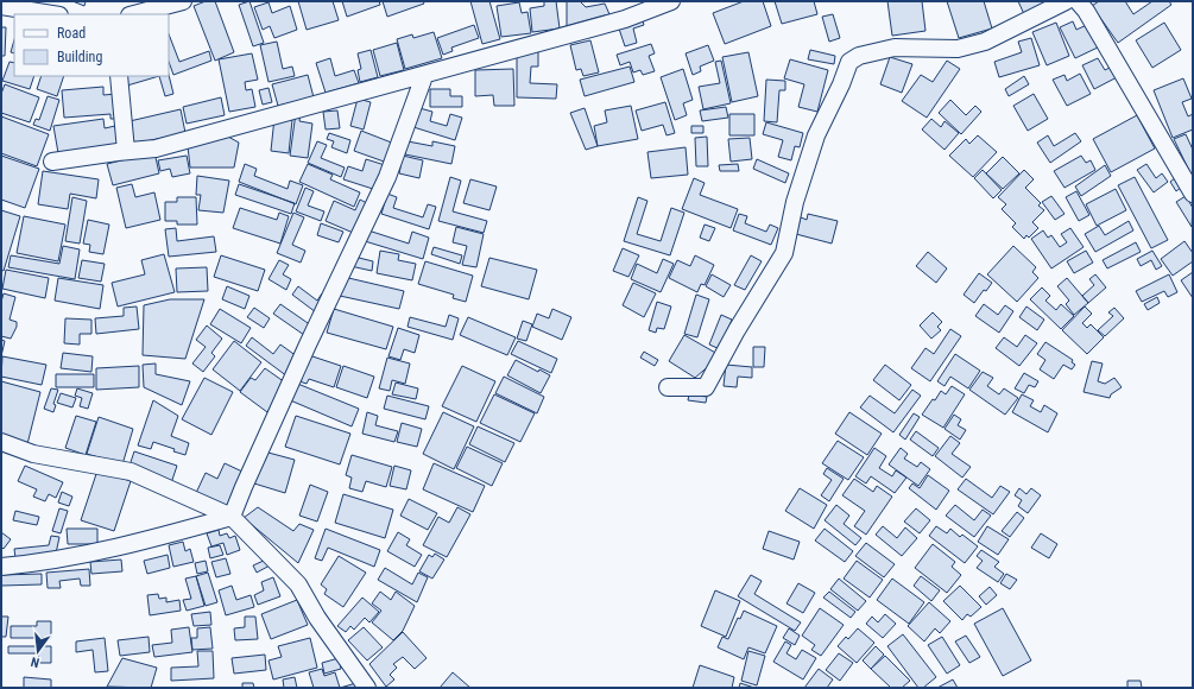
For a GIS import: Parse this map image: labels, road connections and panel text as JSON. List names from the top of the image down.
{
  "legend": ["Road", "Building"],
  "north": "bottom"
}
